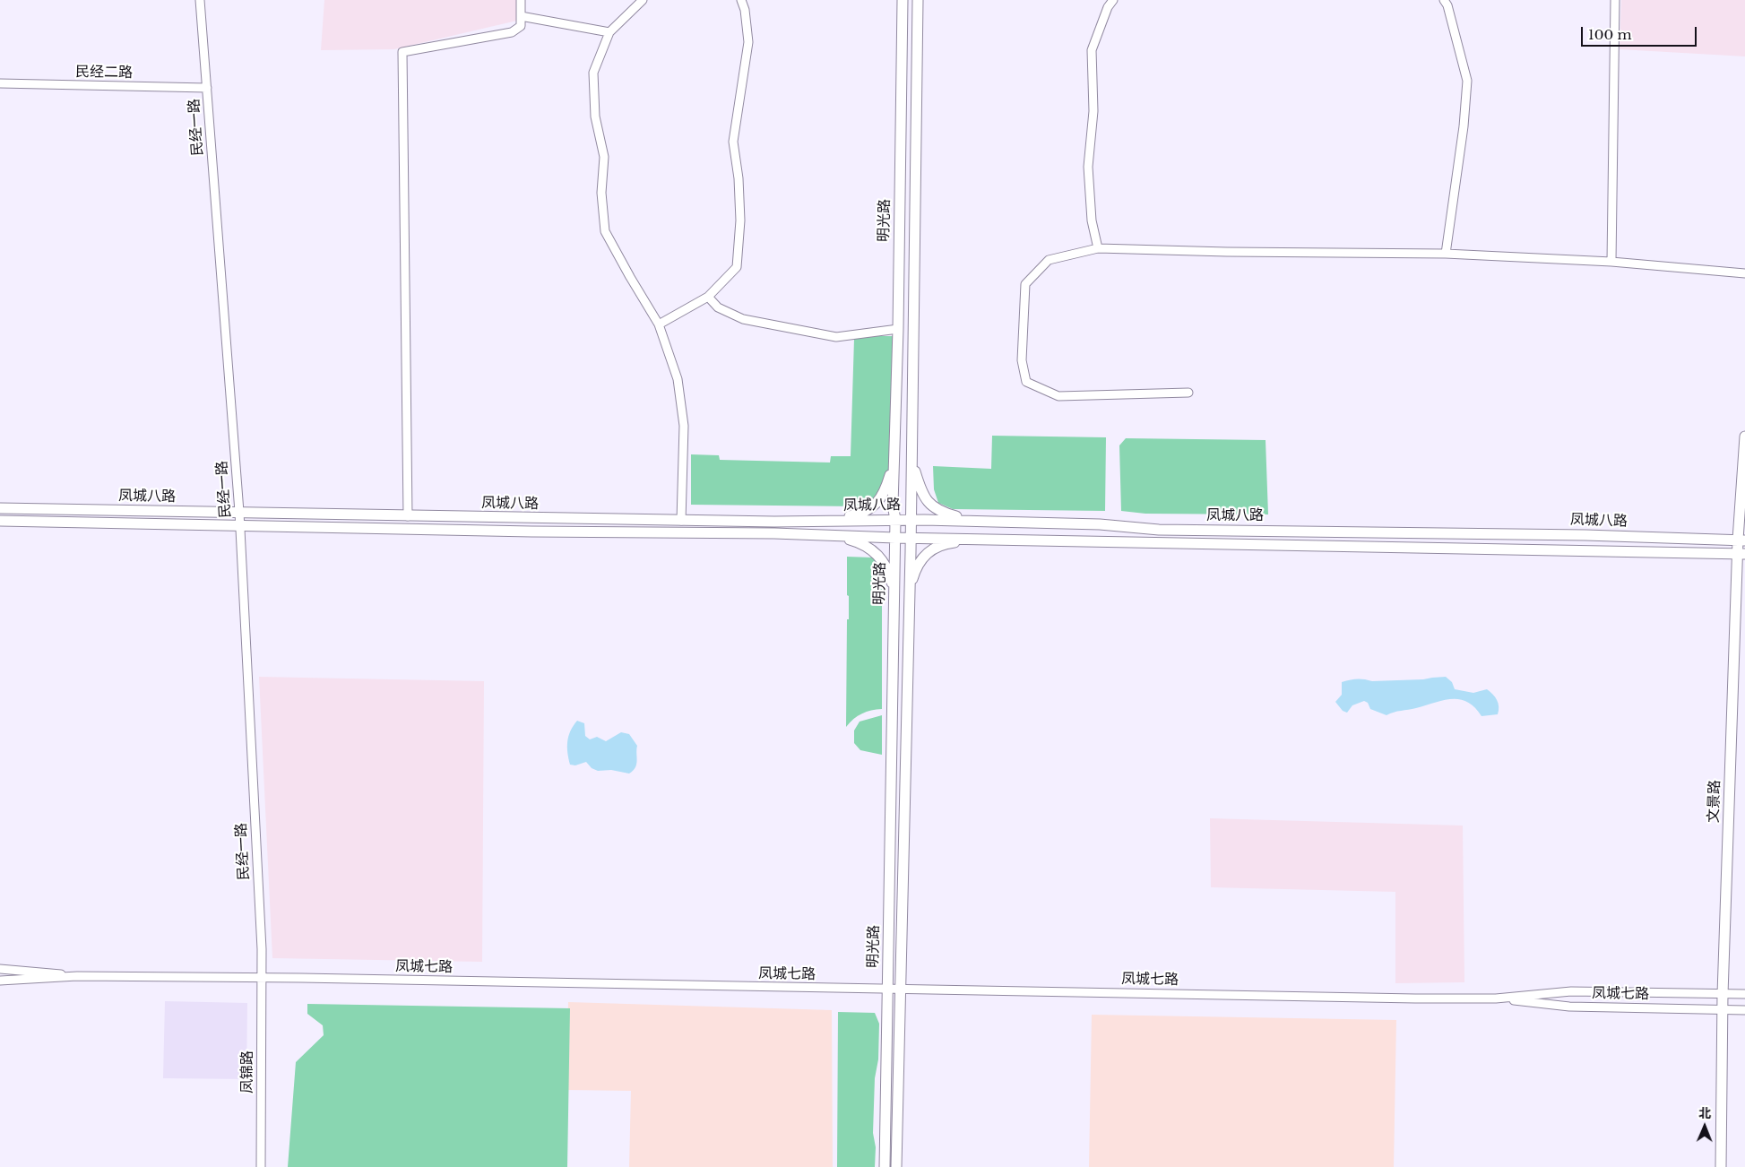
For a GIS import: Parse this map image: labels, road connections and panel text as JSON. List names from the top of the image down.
{
  "streets": {
    "main road": ["明光路", "凤城八路", "文景路"],
    "street": [
      "民经二路",
      "民经一路",
      "凤城七路",
      "凤锦路"
    ]
  },
  "crossings": [
    ["民经二路", "民经一路"],
    ["民经一路", "凤城八路"],
    ["民经一路", "凤城七路"],
    ["民经一路", "凤锦路"],
    ["明光路", "凤城八路"],
    ["明光路", "凤城七路"],
    ["凤城八路", "文景路"],
    ["文景路", "凤城七路"],
    ["凤城七路", "凤锦路"]
  ],
  "scale_bar": "100 m",
  "north": "top"
}
